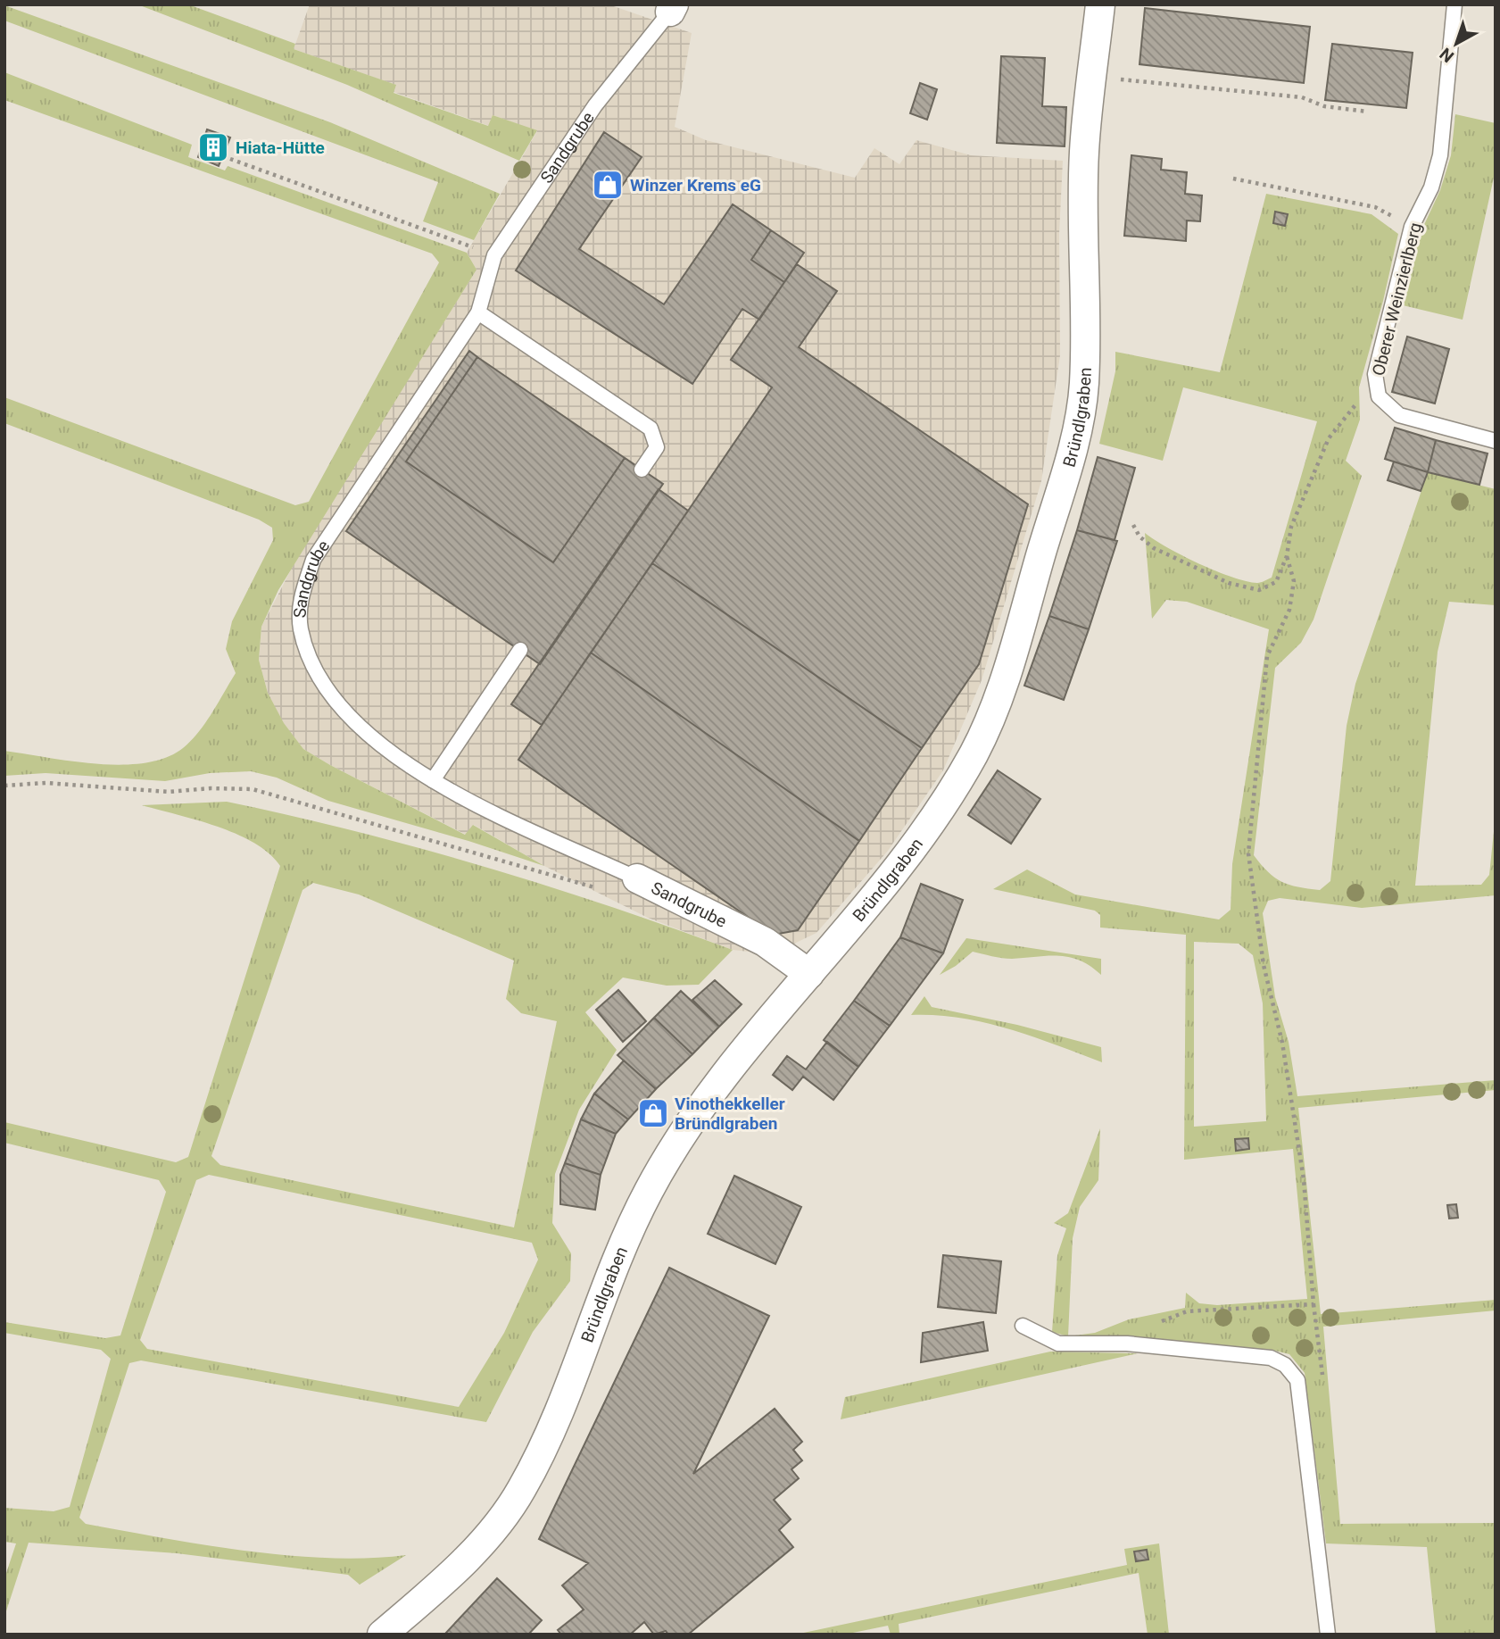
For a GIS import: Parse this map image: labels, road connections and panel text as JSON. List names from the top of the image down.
{
  "streets": {
    "street": ["Sandgrube", "Bründlgraben"],
    "lane": ["Oberer Weinzierlberg"]
  },
  "crossings": [
    ["Sandgrube", "Bründlgraben"]
  ],
  "places": {
    "building": ["Hiata-Hütte"],
    "shop": ["Winzer Krems eG", "Vinothekkeller Bründlgraben"]
  },
  "north": "bottom left"
}
